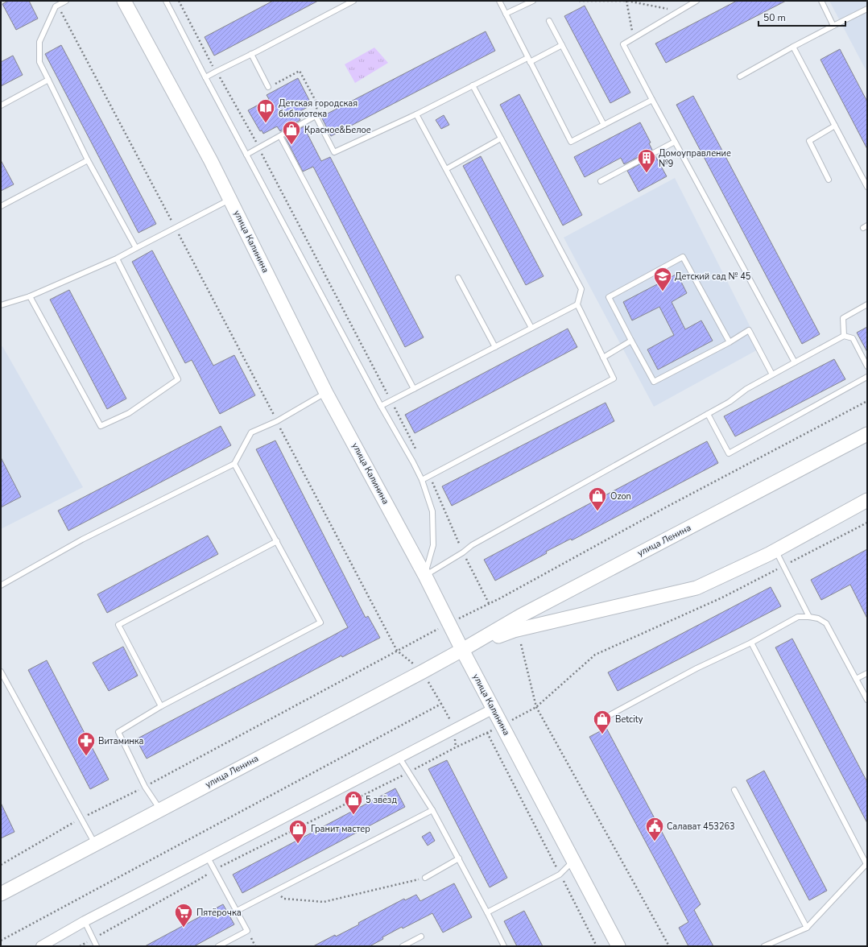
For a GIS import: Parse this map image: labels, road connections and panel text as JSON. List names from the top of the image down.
{
  "streets": {
    "street": ["улица Калинина", "улица Ленина"]
  },
  "crossings": [
    ["улица Калинина", "улица Ленина"]
  ],
  "places": {
    "library": ["Детская городская библиотека"],
    "shop": [
      "Красное&Белое",
      "Ozon",
      "Betcity",
      "5 звёзд",
      "Гранит мастер"
    ],
    "building": ["Домоуправление №9"],
    "school or university": ["Детский сад № 45"],
    "pharmacy": ["Витаминка"],
    "public building": ["Салават 453263"],
    "supermarket": ["Пятёрочка"]
  },
  "scale_bar": "50 m"
}
